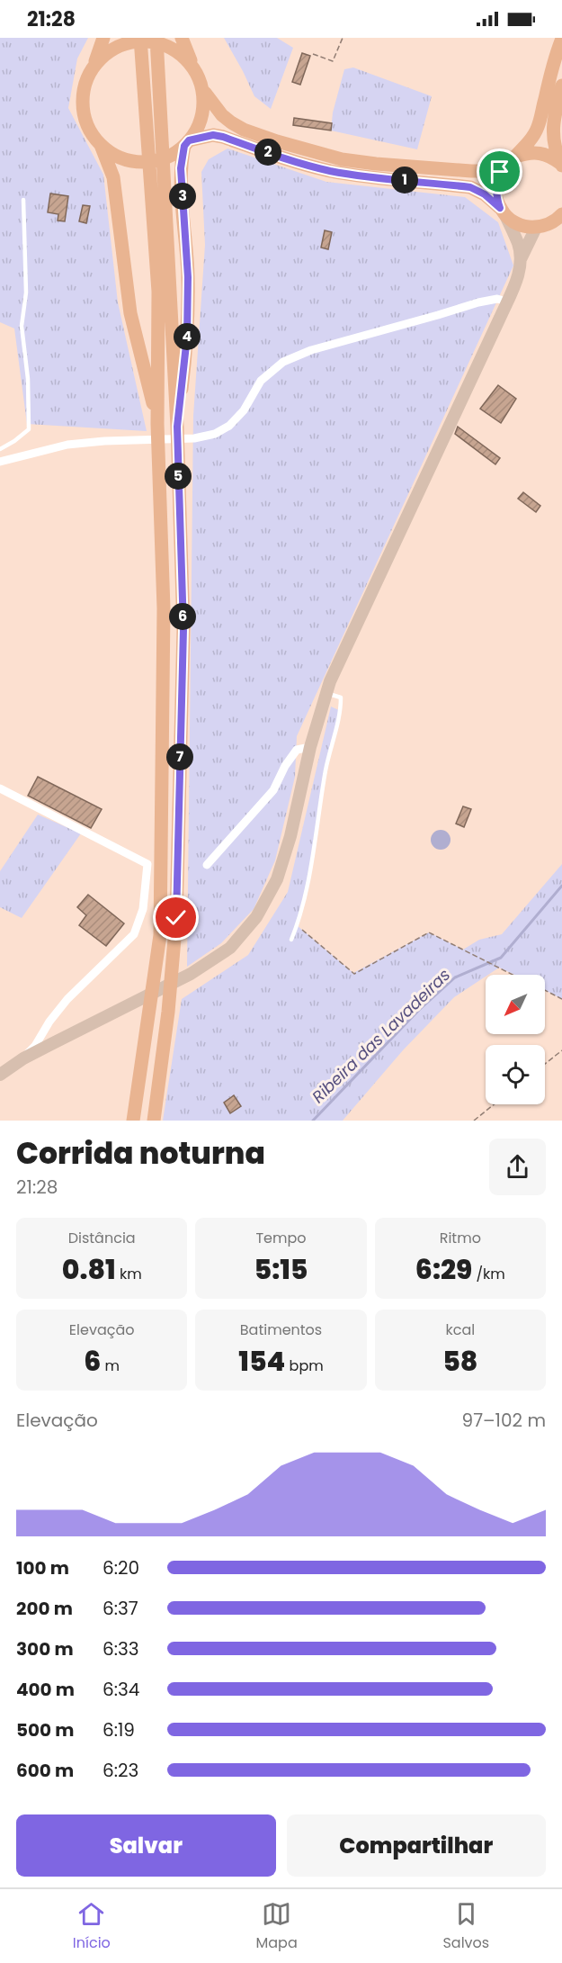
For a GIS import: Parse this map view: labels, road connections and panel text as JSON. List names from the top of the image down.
{
  "water": ["Ribeira das Lavadeiras"],
  "north": "bottom left",
  "page": {
    "status": "21:28",
    "pins": [
      "2",
      "1",
      "3",
      "4",
      "5",
      "6",
      "7"
    ],
    "heading": ["Corrida noturna", "21:28"],
    "stats": [
      ["Distância", "0.81 km"],
      ["Tempo", "5:15"],
      ["Ritmo", "6:29 /km"],
      ["Elevação", "6 m"],
      ["Batimentos", "154 bpm"],
      ["kcal", "58"]
    ],
    "chart": ["Elevação", "97–102 m"],
    "list": [
      {
        "name": "100 m",
        "note": "6:20"
      },
      {
        "name": "200 m",
        "note": "6:37"
      },
      {
        "name": "300 m",
        "note": "6:33"
      },
      {
        "name": "400 m",
        "note": "6:34"
      },
      {
        "name": "500 m",
        "note": "6:19"
      },
      {
        "name": "600 m",
        "note": "6:23"
      }
    ],
    "buttons": ["Salvar", "Compartilhar"],
    "tabs": ["Início", "Mapa", "Salvos"]
  }
}
